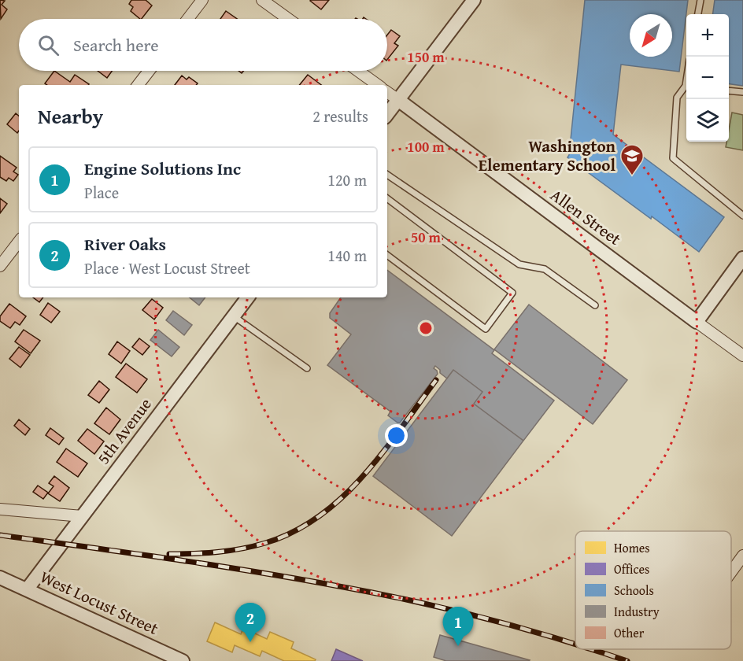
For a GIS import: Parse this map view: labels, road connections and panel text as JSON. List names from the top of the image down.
{
  "streets": {
    "street": ["Allen Street", "5th Avenue", "West Locust Street"]
  },
  "crossings": [
    ["5th Avenue", "West Locust Street"]
  ],
  "places": {
    "school or university": ["Washington Elementary School"]
  },
  "legend": [
    "Homes",
    "Offices",
    "Schools",
    "Industry",
    "Other"
  ],
  "north": "bottom left",
  "page": {
    "map_buttons": ["+", "−"],
    "search": "Search here",
    "heading": ["Nearby", "2 results"],
    "list": [
      {
        "mark": "1",
        "name": "Engine Solutions Inc",
        "note": "Place",
        "value": "120 m"
      },
      {
        "mark": "2",
        "name": "River Oaks",
        "note": "Place · West Locust Street",
        "value": "140 m"
      }
    ],
    "pins": ["2", "1"]
  },
  "rings": ["150 m", "100 m", "50 m"]
}
